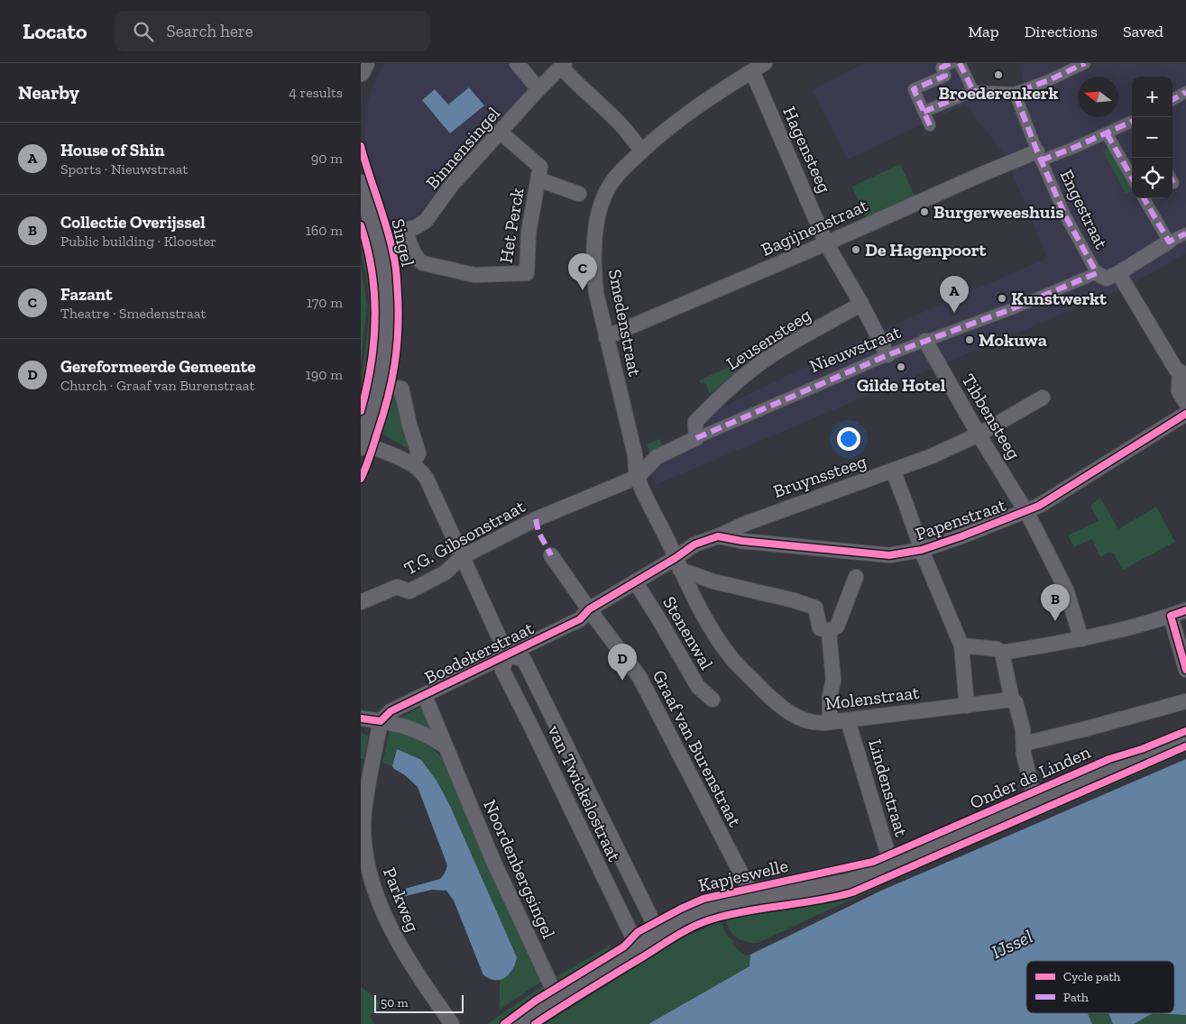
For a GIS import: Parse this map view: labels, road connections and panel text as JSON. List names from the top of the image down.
{
  "streets": {
    "street": [
      "Binnensingel",
      "Hagensteeg",
      "Engestraat",
      "Het Perck",
      "Bagijnenstraat",
      "Singel",
      "Smedenstraat",
      "Leusensteeg",
      "Nieuwstraat",
      "Tibbensteeg",
      "Bruynssteeg",
      "Papenstraat",
      "T.G. Gibsonstraat",
      "Stenenwal",
      "Boedekerstraat",
      "Molenstraat",
      "Graaf van Burenstraat",
      "Onder de Linden",
      "Lindenstraat",
      "van Twickelostraat",
      "Noordenbergsingel",
      "Kapjeswelle",
      "Parkweg"
    ]
  },
  "crossings": [
    ["Binnensingel", "Het Perck"],
    ["Binnensingel", "Singel"],
    ["Hagensteeg", "Bagijnenstraat"],
    ["Hagensteeg", "Smedenstraat"],
    ["Hagensteeg", "Leusensteeg"],
    ["Hagensteeg", "Nieuwstraat"],
    ["Engestraat", "Bagijnenstraat"],
    ["Engestraat", "Nieuwstraat"],
    ["Bagijnenstraat", "Smedenstraat"],
    ["Smedenstraat", "Nieuwstraat"],
    ["Smedenstraat", "Bruynssteeg"],
    ["Smedenstraat", "T.G. Gibsonstraat"],
    ["Smedenstraat", "Molenstraat"],
    ["Leusensteeg", "Nieuwstraat"],
    ["Nieuwstraat", "Tibbensteeg"],
    ["Nieuwstraat", "T.G. Gibsonstraat"],
    ["Tibbensteeg", "Bruynssteeg"],
    ["Tibbensteeg", "Papenstraat"],
    ["Bruynssteeg", "Papenstraat"],
    ["Bruynssteeg", "Stenenwal"],
    ["Bruynssteeg", "Boedekerstraat"],
    ["Bruynssteeg", "Molenstraat"],
    ["T.G. Gibsonstraat", "van Twickelostraat"],
    ["Stenenwal", "Boedekerstraat"],
    ["Boedekerstraat", "Graaf van Burenstraat"],
    ["Boedekerstraat", "van Twickelostraat"],
    ["Boedekerstraat", "Noordenbergsingel"],
    ["Boedekerstraat", "Parkweg"],
    ["Molenstraat", "Lindenstraat"],
    ["Graaf van Burenstraat", "Kapjeswelle"],
    ["Onder de Linden", "Lindenstraat"],
    ["Onder de Linden", "Kapjeswelle"],
    ["Lindenstraat", "Kapjeswelle"],
    ["van Twickelostraat", "Kapjeswelle"],
    ["Noordenbergsingel", "Kapjeswelle"]
  ],
  "water": ["IJssel"],
  "places": [
    "Broederenkerk",
    "Burgerweeshuis",
    "De Hagenpoort",
    "Kunstwerkt",
    "Mokuwa",
    "Gilde Hotel"
  ],
  "legend": ["Cycle path", "Path"],
  "scale_bar": "50 m",
  "north": "left",
  "page": {
    "header": "Locato",
    "search": "Search here",
    "nav": ["Map", "Directions", "Saved"],
    "heading": ["Nearby", "4 results"],
    "map_buttons": ["+", "−"],
    "list": [
      {
        "mark": "A",
        "name": "House of Shin",
        "note": "Sports · Nieuwstraat",
        "value": "90 m"
      },
      {
        "mark": "B",
        "name": "Collectie Overijssel",
        "note": "Public building · Klooster",
        "value": "160 m"
      },
      {
        "mark": "C",
        "name": "Fazant",
        "note": "Theatre · Smedenstraat",
        "value": "170 m"
      },
      {
        "mark": "D",
        "name": "Gereformeerde Gemeente",
        "note": "Church · Graaf van Burenstraat",
        "value": "190 m"
      }
    ],
    "pins": [
      "C",
      "A",
      "B",
      "D"
    ],
    "scale": "50 m"
  }
}
